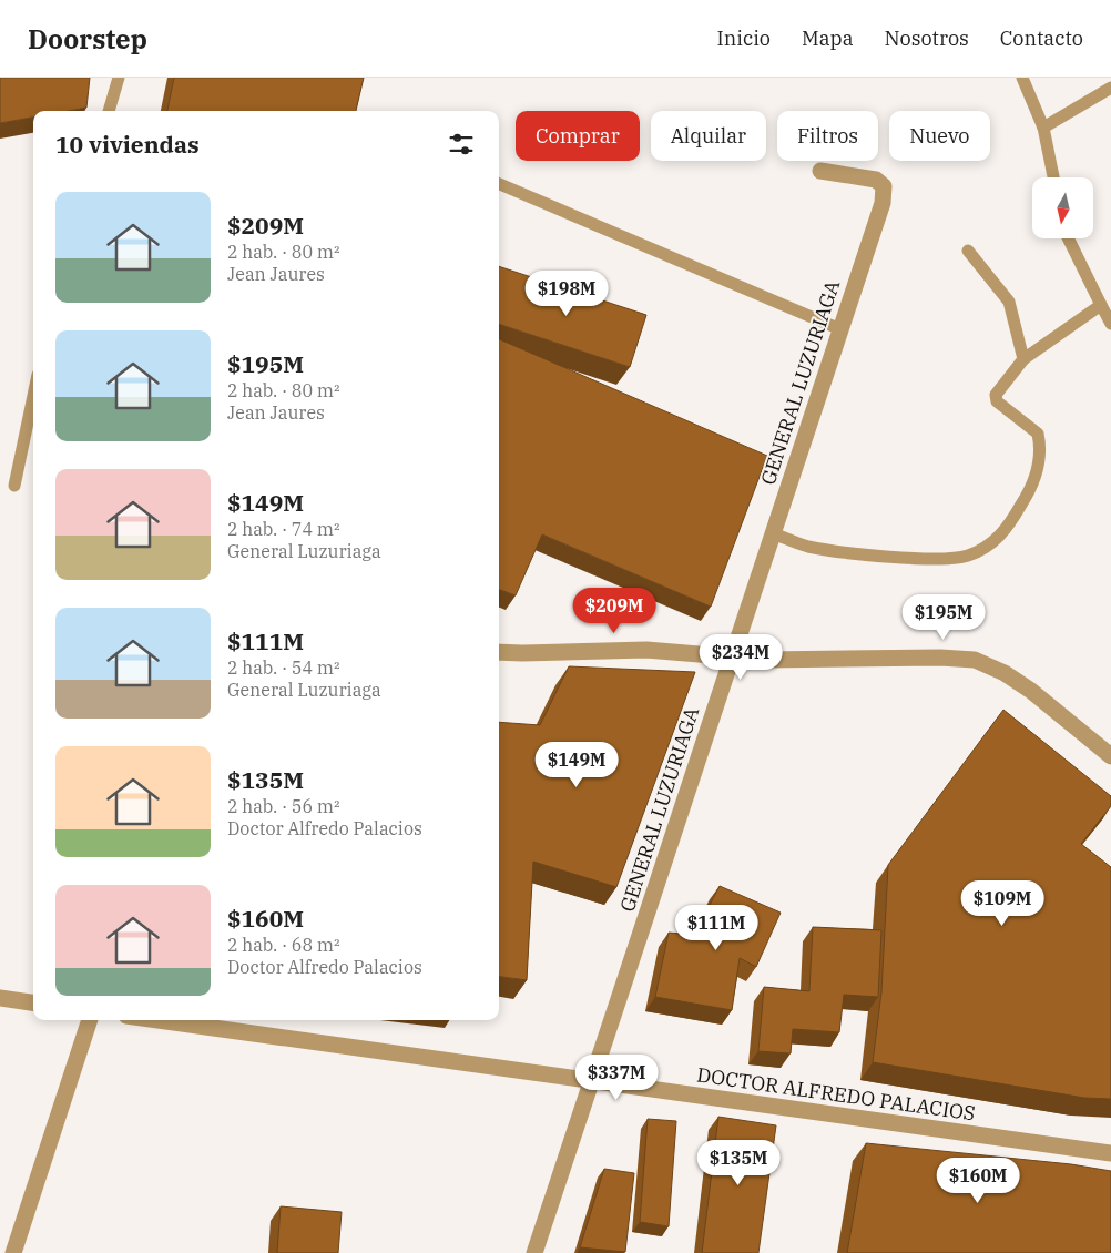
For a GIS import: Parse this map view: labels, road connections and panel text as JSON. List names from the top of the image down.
{
  "streets": {
    "street": ["GENERAL LUZURIAGA", "DOCTOR ALFREDO PALACIOS"]
  },
  "crossings": [
    ["GENERAL LUZURIAGA", "DOCTOR ALFREDO PALACIOS"]
  ],
  "north": "bottom",
  "page": {
    "header": "Doorstep",
    "nav": [
      "Inicio",
      "Mapa",
      "Nosotros",
      "Contacto"
    ],
    "chip": [
      "Comprar",
      "Alquilar",
      "Filtros",
      "Nuevo"
    ],
    "heading": "10 viviendas",
    "list": [
      {
        "name": "$209M",
        "note": "2 hab. · 80 m² · Jean Jaures"
      },
      {
        "name": "$195M",
        "note": "2 hab. · 80 m² · Jean Jaures"
      },
      {
        "name": "$149M",
        "note": "2 hab. · 74 m² · General Luzuriaga"
      },
      {
        "name": "$111M",
        "note": "2 hab. · 54 m² · General Luzuriaga"
      },
      {
        "name": "$135M",
        "note": "2 hab. · 56 m² · Doctor Alfredo Palacios"
      },
      {
        "name": "$160M",
        "note": "2 hab. · 68 m² · Doctor Alfredo Palacios"
      }
    ],
    "price": [
      "$198M",
      "$209M",
      "$195M",
      "$234M",
      "$149M",
      "$109M",
      "$111M",
      "$337M",
      "$135M",
      "$160M"
    ]
  }
}
